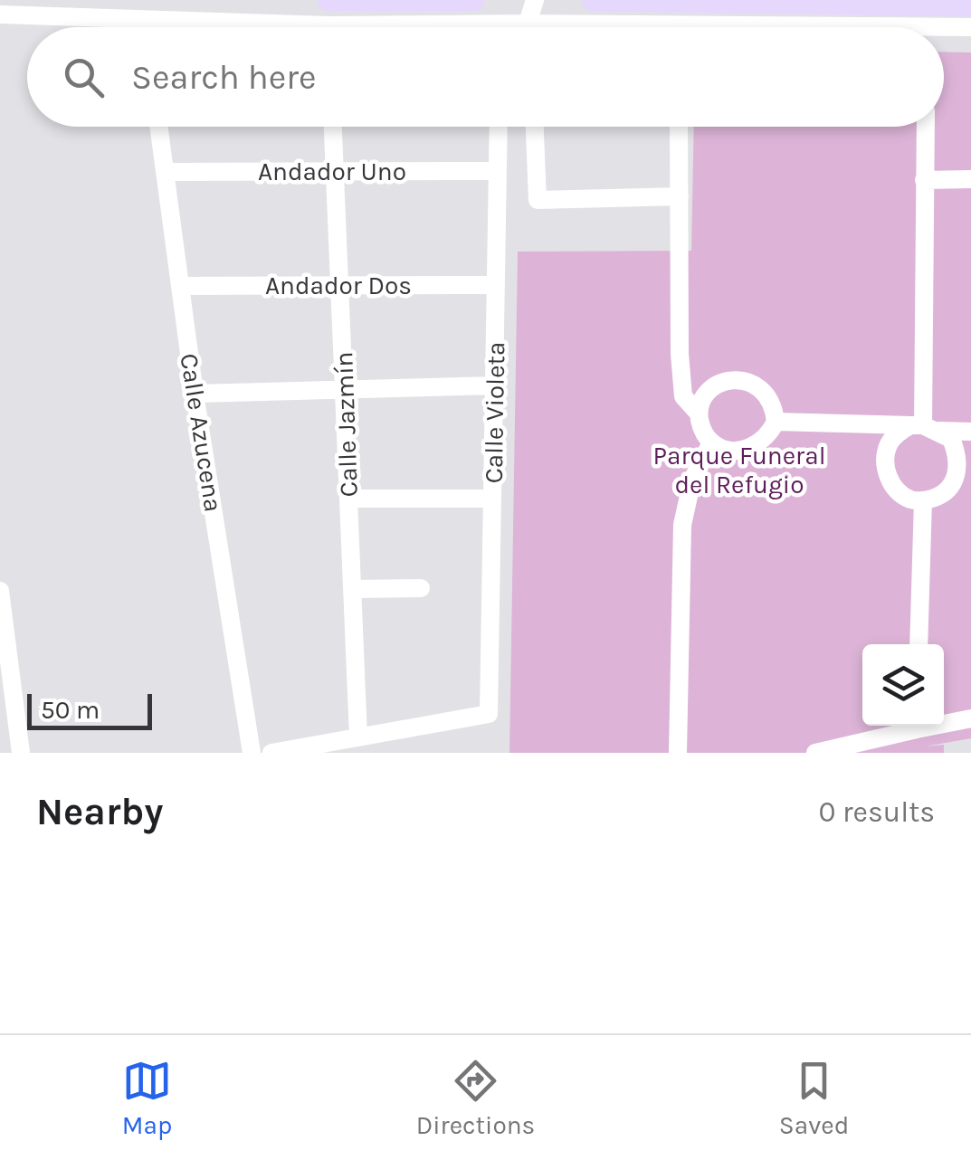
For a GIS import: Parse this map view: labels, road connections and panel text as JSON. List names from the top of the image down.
{
  "streets": {
    "street": [
      "Andador Uno",
      "Andador Dos",
      "Calle Violeta",
      "Calle Jazmín",
      "Calle Azucena"
    ]
  },
  "crossings": [
    ["Andador Uno", "Calle Violeta"],
    ["Andador Uno", "Calle Jazmín"],
    ["Andador Uno", "Calle Azucena"],
    ["Andador Dos", "Calle Violeta"],
    ["Andador Dos", "Calle Jazmín"],
    ["Andador Dos", "Calle Azucena"],
    ["Calle Violeta", "Calle Jazmín"]
  ],
  "parks": ["Parque Funeral del Refugio"],
  "scale_bar": "50 m",
  "page": {
    "search": "Search here",
    "scale": "50 m",
    "heading": ["Nearby", "0 results"],
    "nav": ["Map", "Directions", "Saved"]
  }
}
